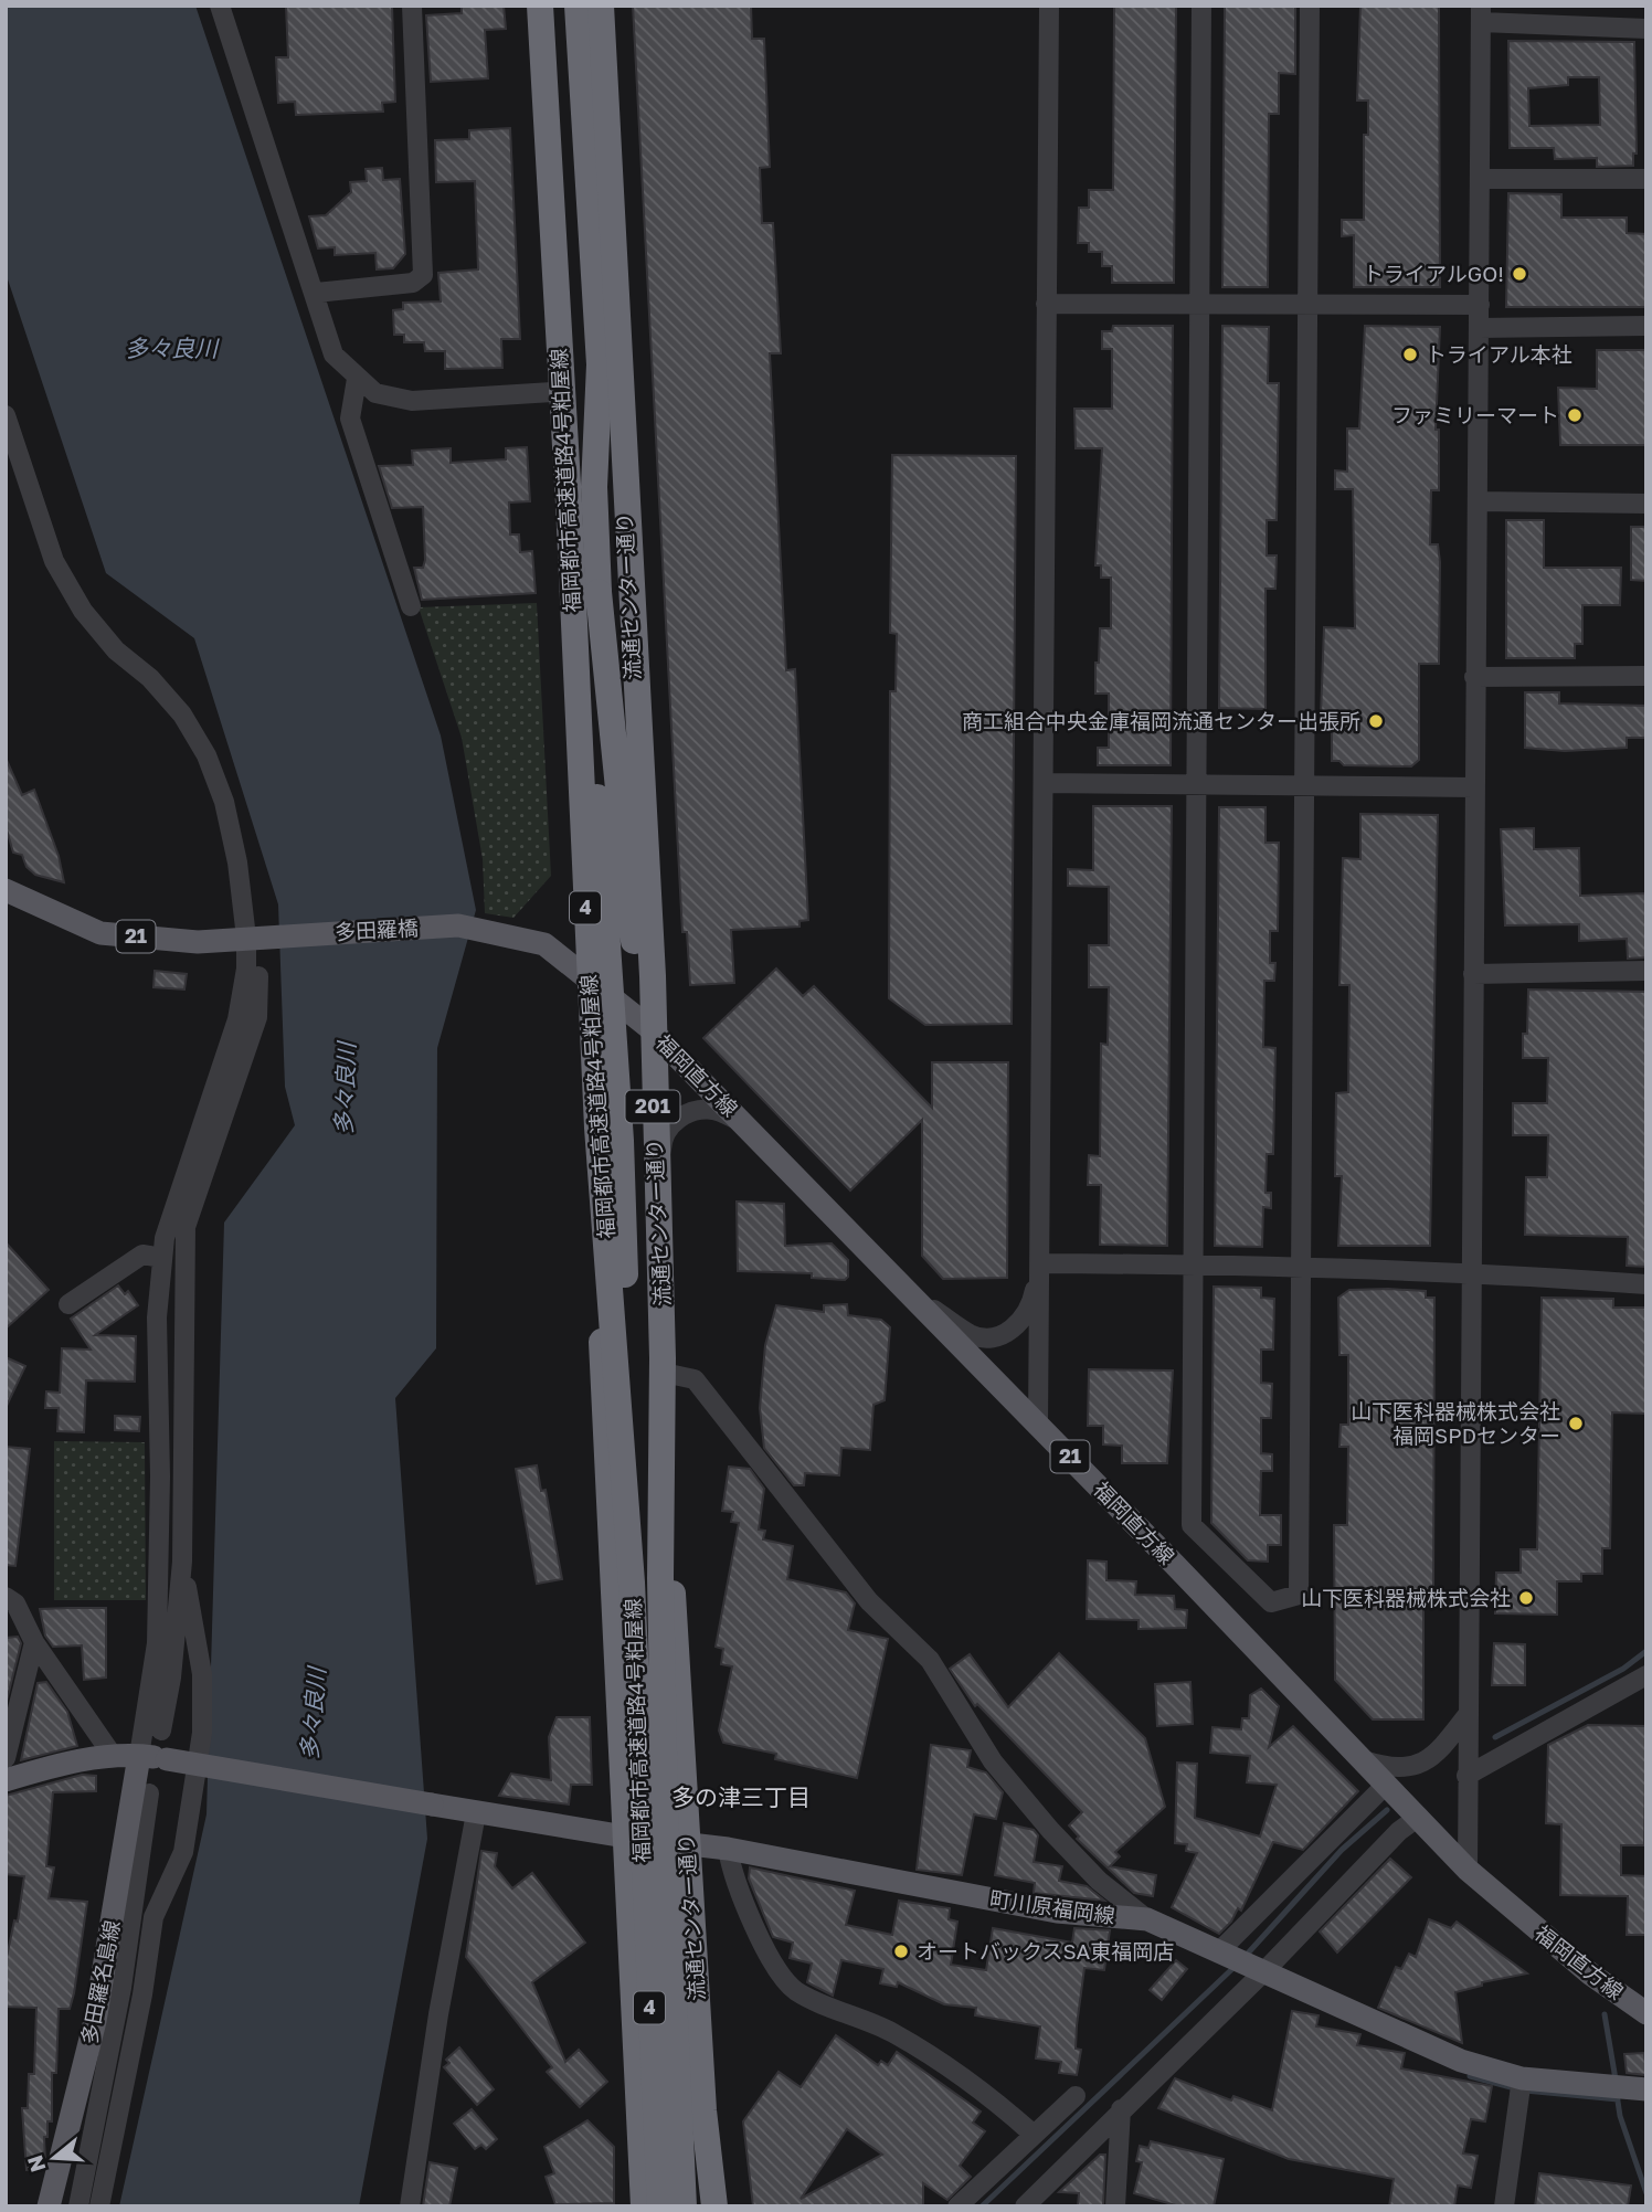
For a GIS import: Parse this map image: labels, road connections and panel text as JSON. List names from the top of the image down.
{
  "streets": {
    "highway": [
      "福岡都市高速道路4号粕屋線",
      "流通センター通り",
      "4",
      "201"
    ],
    "main road": [
      "多田羅橋",
      "21",
      "福岡直方線",
      "町川原福岡線",
      "多田羅名島線"
    ]
  },
  "crossings": [
    ["福岡都市高速道路4号粕屋線", "流通センター通り"],
    ["流通センター通り", "福岡直方線"],
    ["流通センター通り", "町川原福岡線"],
    ["多田羅橋", "21"],
    ["多田羅橋", "福岡直方線"],
    ["町川原福岡線", "多田羅名島線"]
  ],
  "districts": ["多の津三丁目"],
  "water": ["多々良川"],
  "places": [
    "トライアルGO!",
    "トライアル本社",
    "ファミリーマート",
    "商工組合中央金庫福岡流通センター出張所",
    "山下医科器械株式会社 福岡SPDセンター",
    "山下医科器械株式会社",
    "オートバックスSA東福岡店"
  ],
  "north": "left"
}
